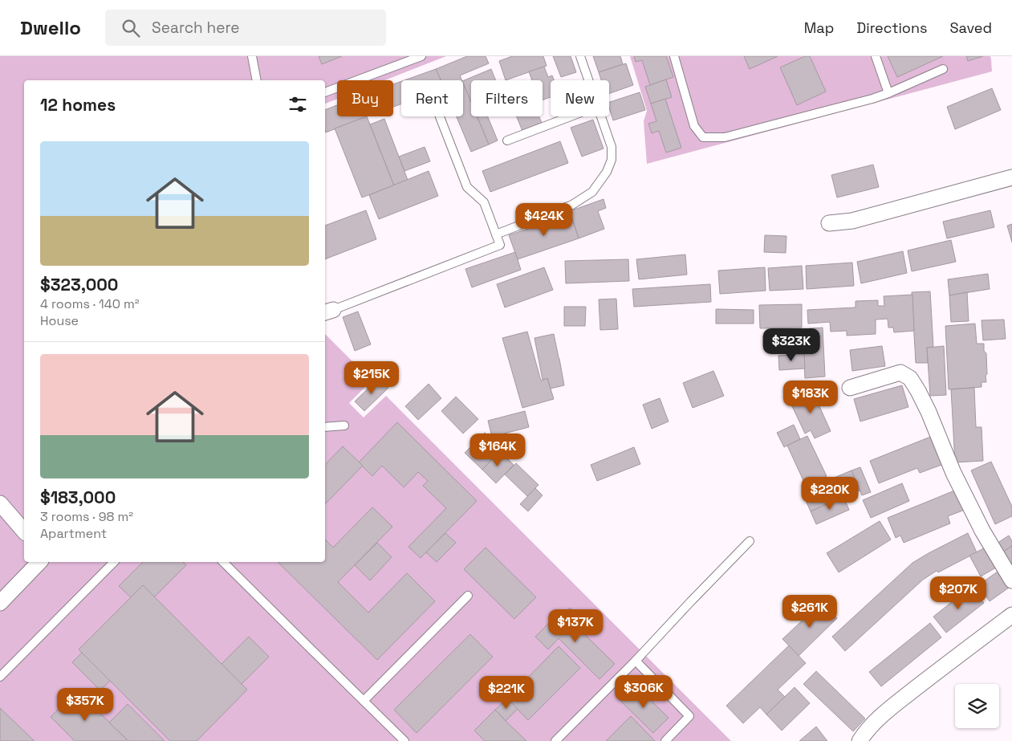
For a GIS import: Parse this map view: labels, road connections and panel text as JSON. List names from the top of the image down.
{
  "page": {
    "header": "Dwello",
    "search": "Search here",
    "nav": ["Map", "Directions", "Saved"],
    "chip": [
      "Buy",
      "Rent",
      "Filters",
      "New"
    ],
    "heading": "12 homes",
    "list": [
      {
        "name": "$323,000",
        "note": "4 rooms · 140 m² · House"
      },
      {
        "name": "$183,000",
        "note": "3 rooms · 98 m² · Apartment"
      }
    ],
    "price": [
      "$424K",
      "$323K",
      "$215K",
      "$183K",
      "$164K",
      "$220K",
      "$207K",
      "$261K",
      "$137K",
      "$306K",
      "$221K",
      "$357K"
    ]
  }
}
